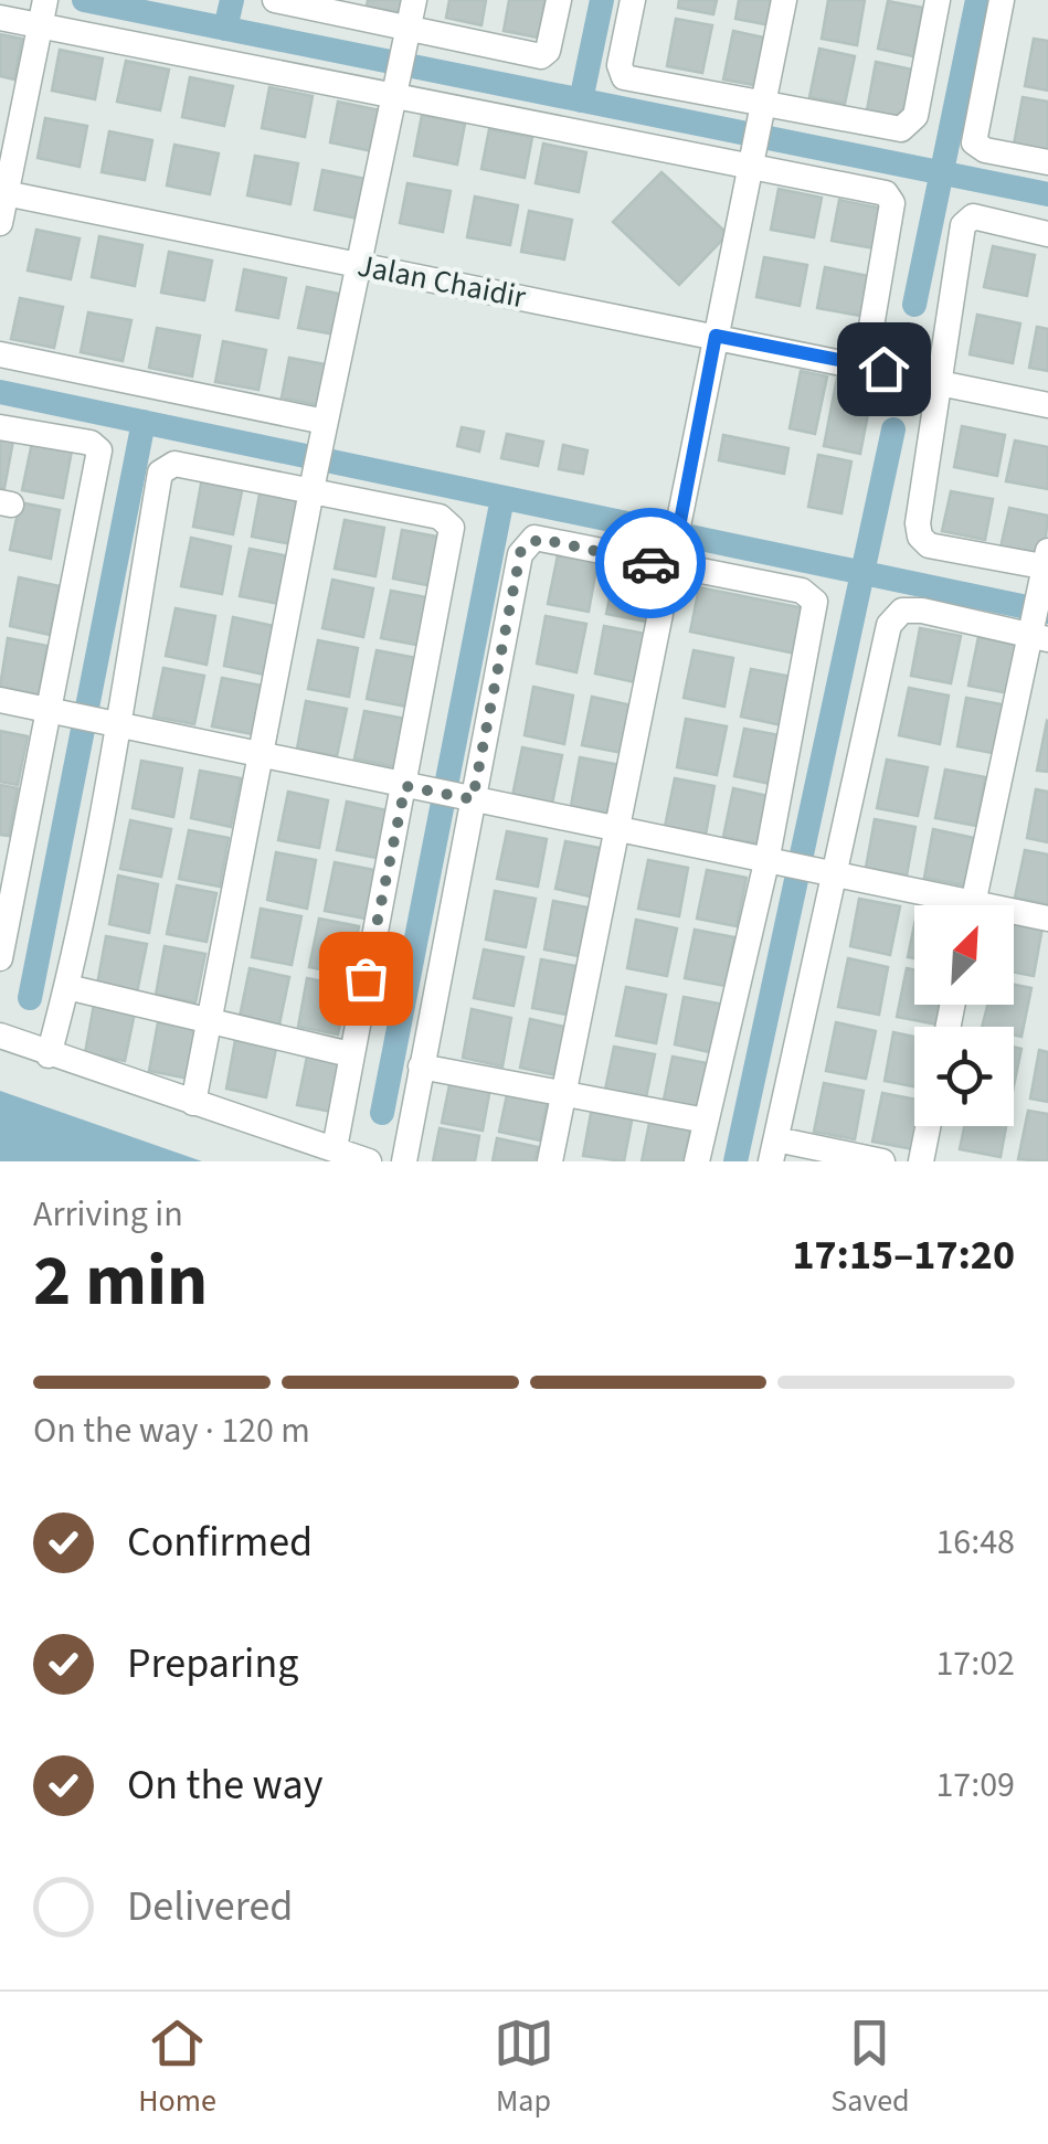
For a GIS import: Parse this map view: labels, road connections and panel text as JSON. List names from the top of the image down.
{
  "streets": {
    "street": ["Jalan Chaidir"]
  },
  "north": "top right",
  "page": {
    "heading": ["2 min", "Arriving in", "17:15–17:20"],
    "bar": "On the way · 120 m",
    "list": [
      ["Confirmed", "16:48"],
      ["Preparing", "17:02"],
      ["On the way", "17:09"],
      "Delivered"
    ],
    "tabs": ["Home", "Map", "Saved"]
  }
}
